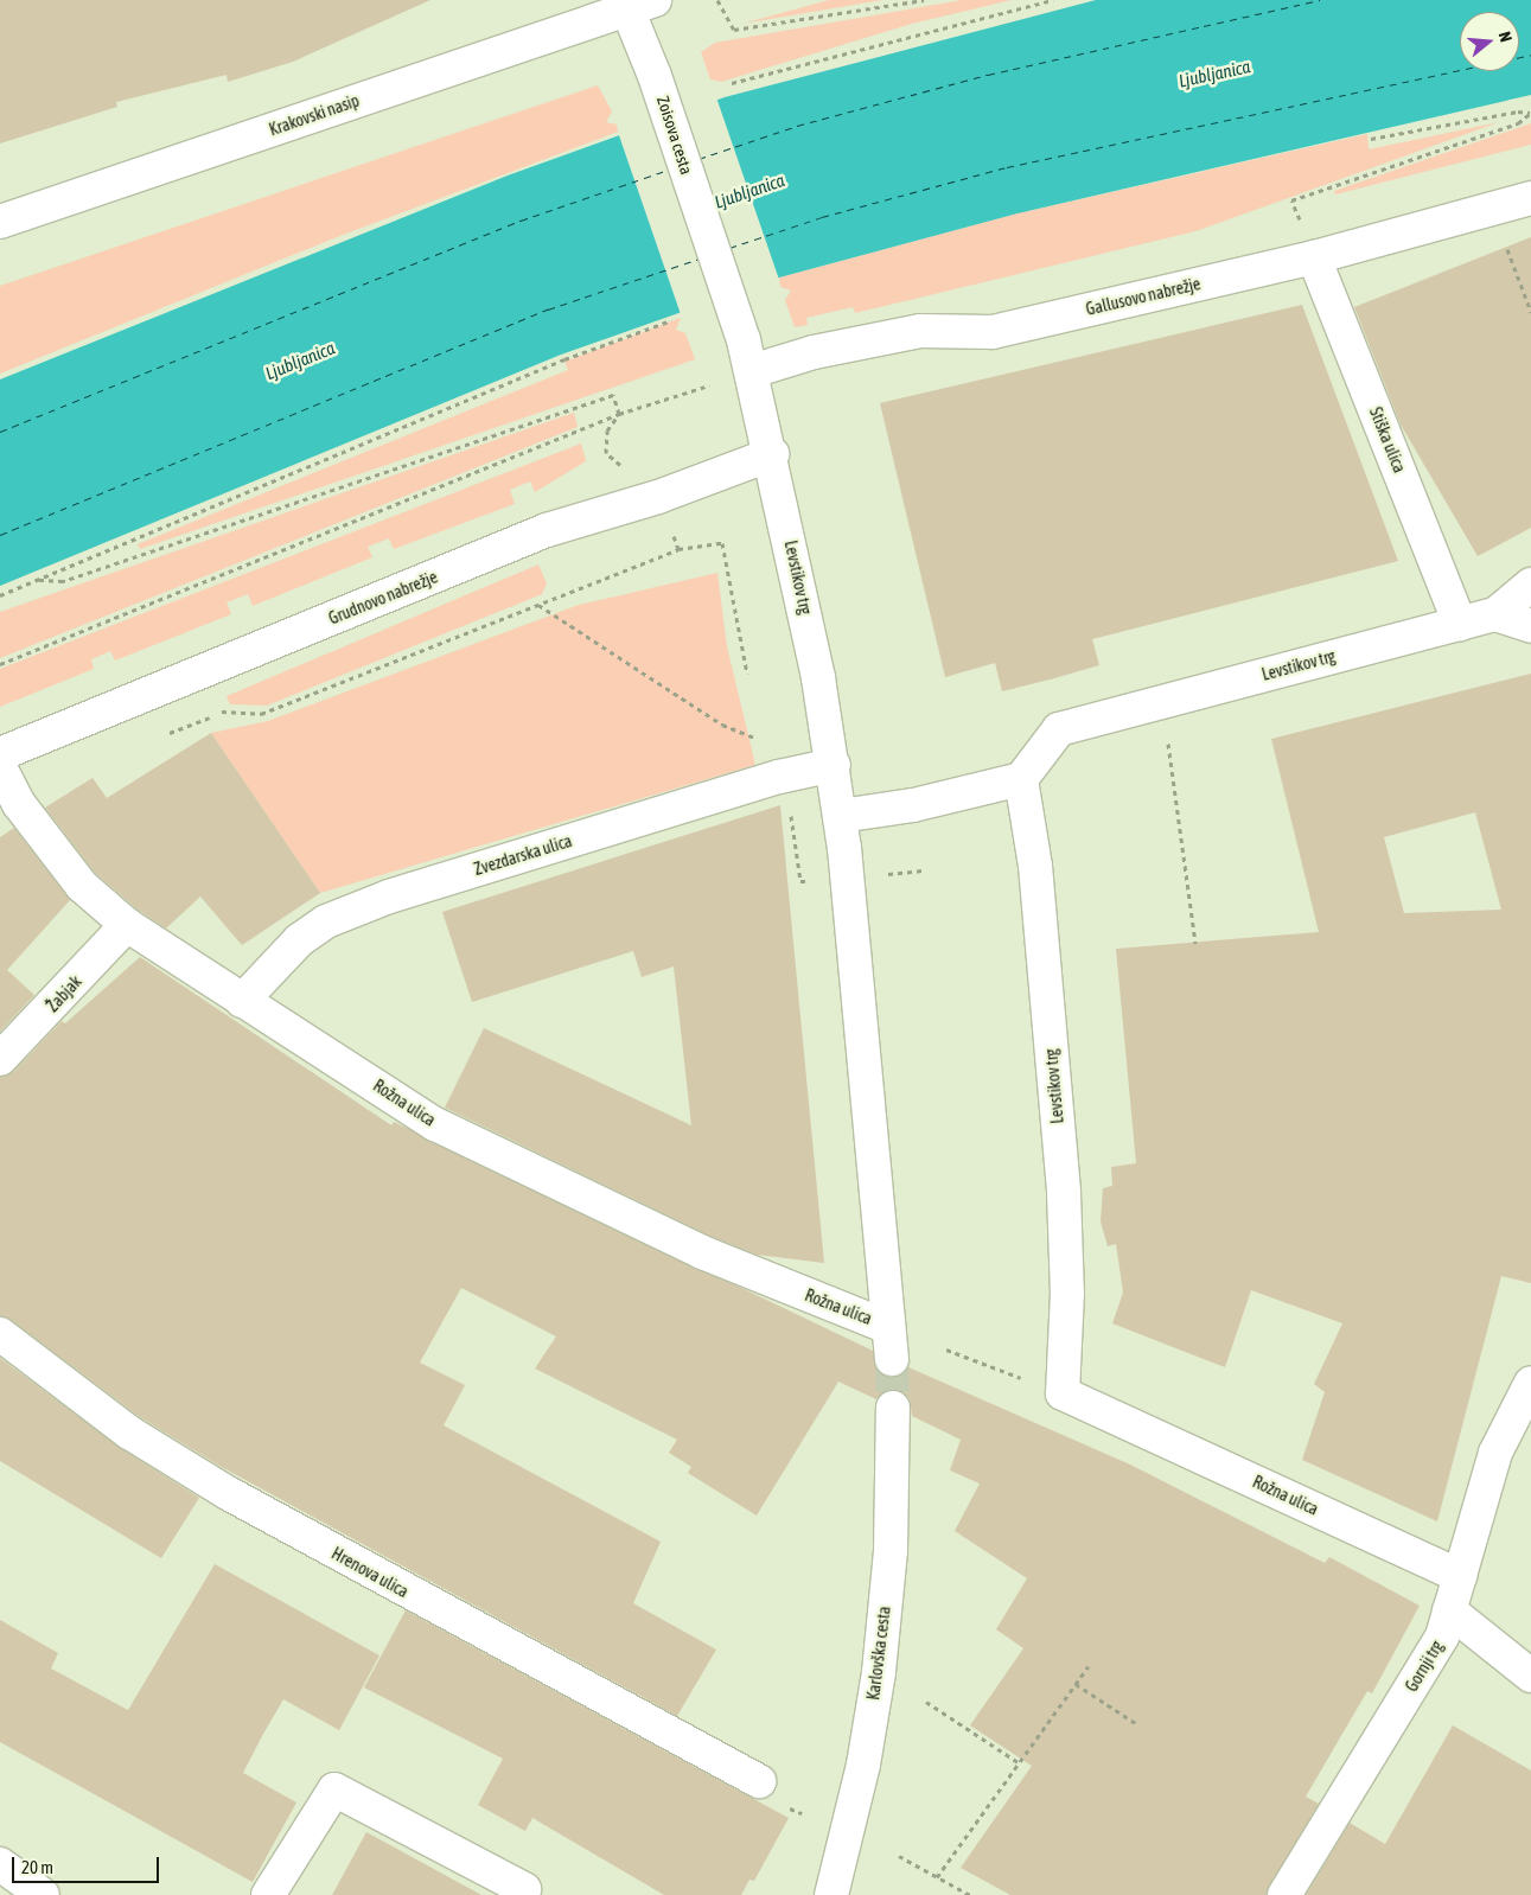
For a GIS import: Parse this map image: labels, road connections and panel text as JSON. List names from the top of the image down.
{
  "streets": {
    "street": [
      "Krakovski nasip",
      "Zoisova cesta",
      "Gallusovo nabrežje",
      "Stiška ulica",
      "Levstikov trg",
      "Grudnovo nabrežje",
      "Zvezdarska ulica",
      "Žabjak",
      "Rožna ulica",
      "Hrenova ulica",
      "Karlovška cesta",
      "Gornji trg"
    ]
  },
  "crossings": [
    ["Krakovski nasip", "Zoisova cesta"],
    ["Zoisova cesta", "Levstikov trg"],
    ["Gallusovo nabrežje", "Stiška ulica"],
    ["Gallusovo nabrežje", "Levstikov trg"],
    ["Stiška ulica", "Levstikov trg"],
    ["Levstikov trg", "Grudnovo nabrežje"],
    ["Levstikov trg", "Zvezdarska ulica"],
    ["Levstikov trg", "Rožna ulica"],
    ["Zvezdarska ulica", "Rožna ulica"],
    ["Žabjak", "Rožna ulica"],
    ["Rožna ulica", "Gornji trg"]
  ],
  "water": ["Ljubljanica"],
  "scale_bar": "20 m",
  "north": "right"
}
